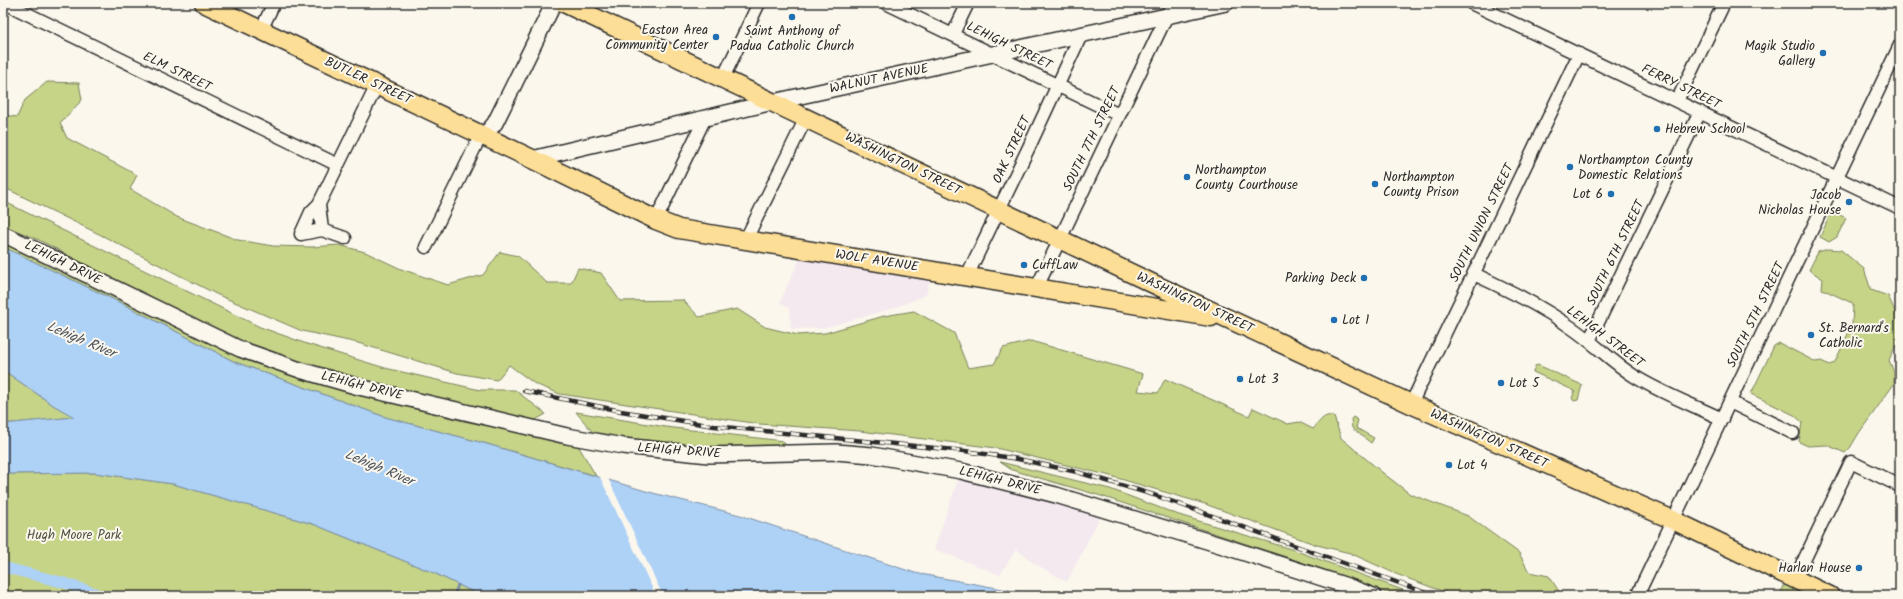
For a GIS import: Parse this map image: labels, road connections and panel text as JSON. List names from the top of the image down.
{
  "streets": {
    "main road": ["BUTLER STREET", "WASHINGTON STREET", "WOLF AVENUE"],
    "street": [
      "LEHIGH STREET",
      "ELM STREET",
      "WALNUT AVENUE",
      "FERRY STREET",
      "SOUTH 7TH STREET",
      "OAK STREET",
      "SOUTH UNION STREET",
      "SOUTH 6TH STREET",
      "LEHIGH DRIVE",
      "SOUTH 5TH STREET"
    ]
  },
  "crossings": [
    ["LEHIGH STREET", "WALNUT AVENUE"],
    ["LEHIGH STREET", "SOUTH 7TH STREET"],
    ["LEHIGH STREET", "OAK STREET"],
    ["LEHIGH STREET", "SOUTH UNION STREET"],
    ["LEHIGH STREET", "SOUTH 6TH STREET"],
    ["LEHIGH STREET", "SOUTH 5TH STREET"],
    ["WALNUT AVENUE", "BUTLER STREET"],
    ["WALNUT AVENUE", "SOUTH 7TH STREET"],
    ["WALNUT AVENUE", "OAK STREET"],
    ["WALNUT AVENUE", "WASHINGTON STREET"],
    ["WALNUT AVENUE", "WOLF AVENUE"],
    ["BUTLER STREET", "WOLF AVENUE"],
    ["FERRY STREET", "SOUTH UNION STREET"],
    ["FERRY STREET", "SOUTH 6TH STREET"],
    ["FERRY STREET", "SOUTH 5TH STREET"],
    ["SOUTH 7TH STREET", "WASHINGTON STREET"],
    ["SOUTH 7TH STREET", "WOLF AVENUE"],
    ["OAK STREET", "WASHINGTON STREET"],
    ["OAK STREET", "WOLF AVENUE"],
    ["WASHINGTON STREET", "SOUTH UNION STREET"],
    ["WASHINGTON STREET", "WOLF AVENUE"],
    ["WASHINGTON STREET", "SOUTH 5TH STREET"]
  ],
  "water": ["Lehigh River"],
  "parks": ["Hugh Moore Park"],
  "places": [
    "Saint Anthony of Padua Catholic Church",
    "Easton Area Community Center",
    "Magik Studio Gallery",
    "Hebrew School",
    "Northampton County Domestic Relations",
    "Northampton County Courthouse",
    "Northampton County Prison",
    "Lot 6",
    "Jacob Nicholas House",
    "CuffLaw",
    "Parking Deck",
    "Lot 1",
    "St. Bernard's Catholic",
    "Lot 3",
    "Lot 5",
    "Lot 4",
    "Harlan House"
  ]
}
